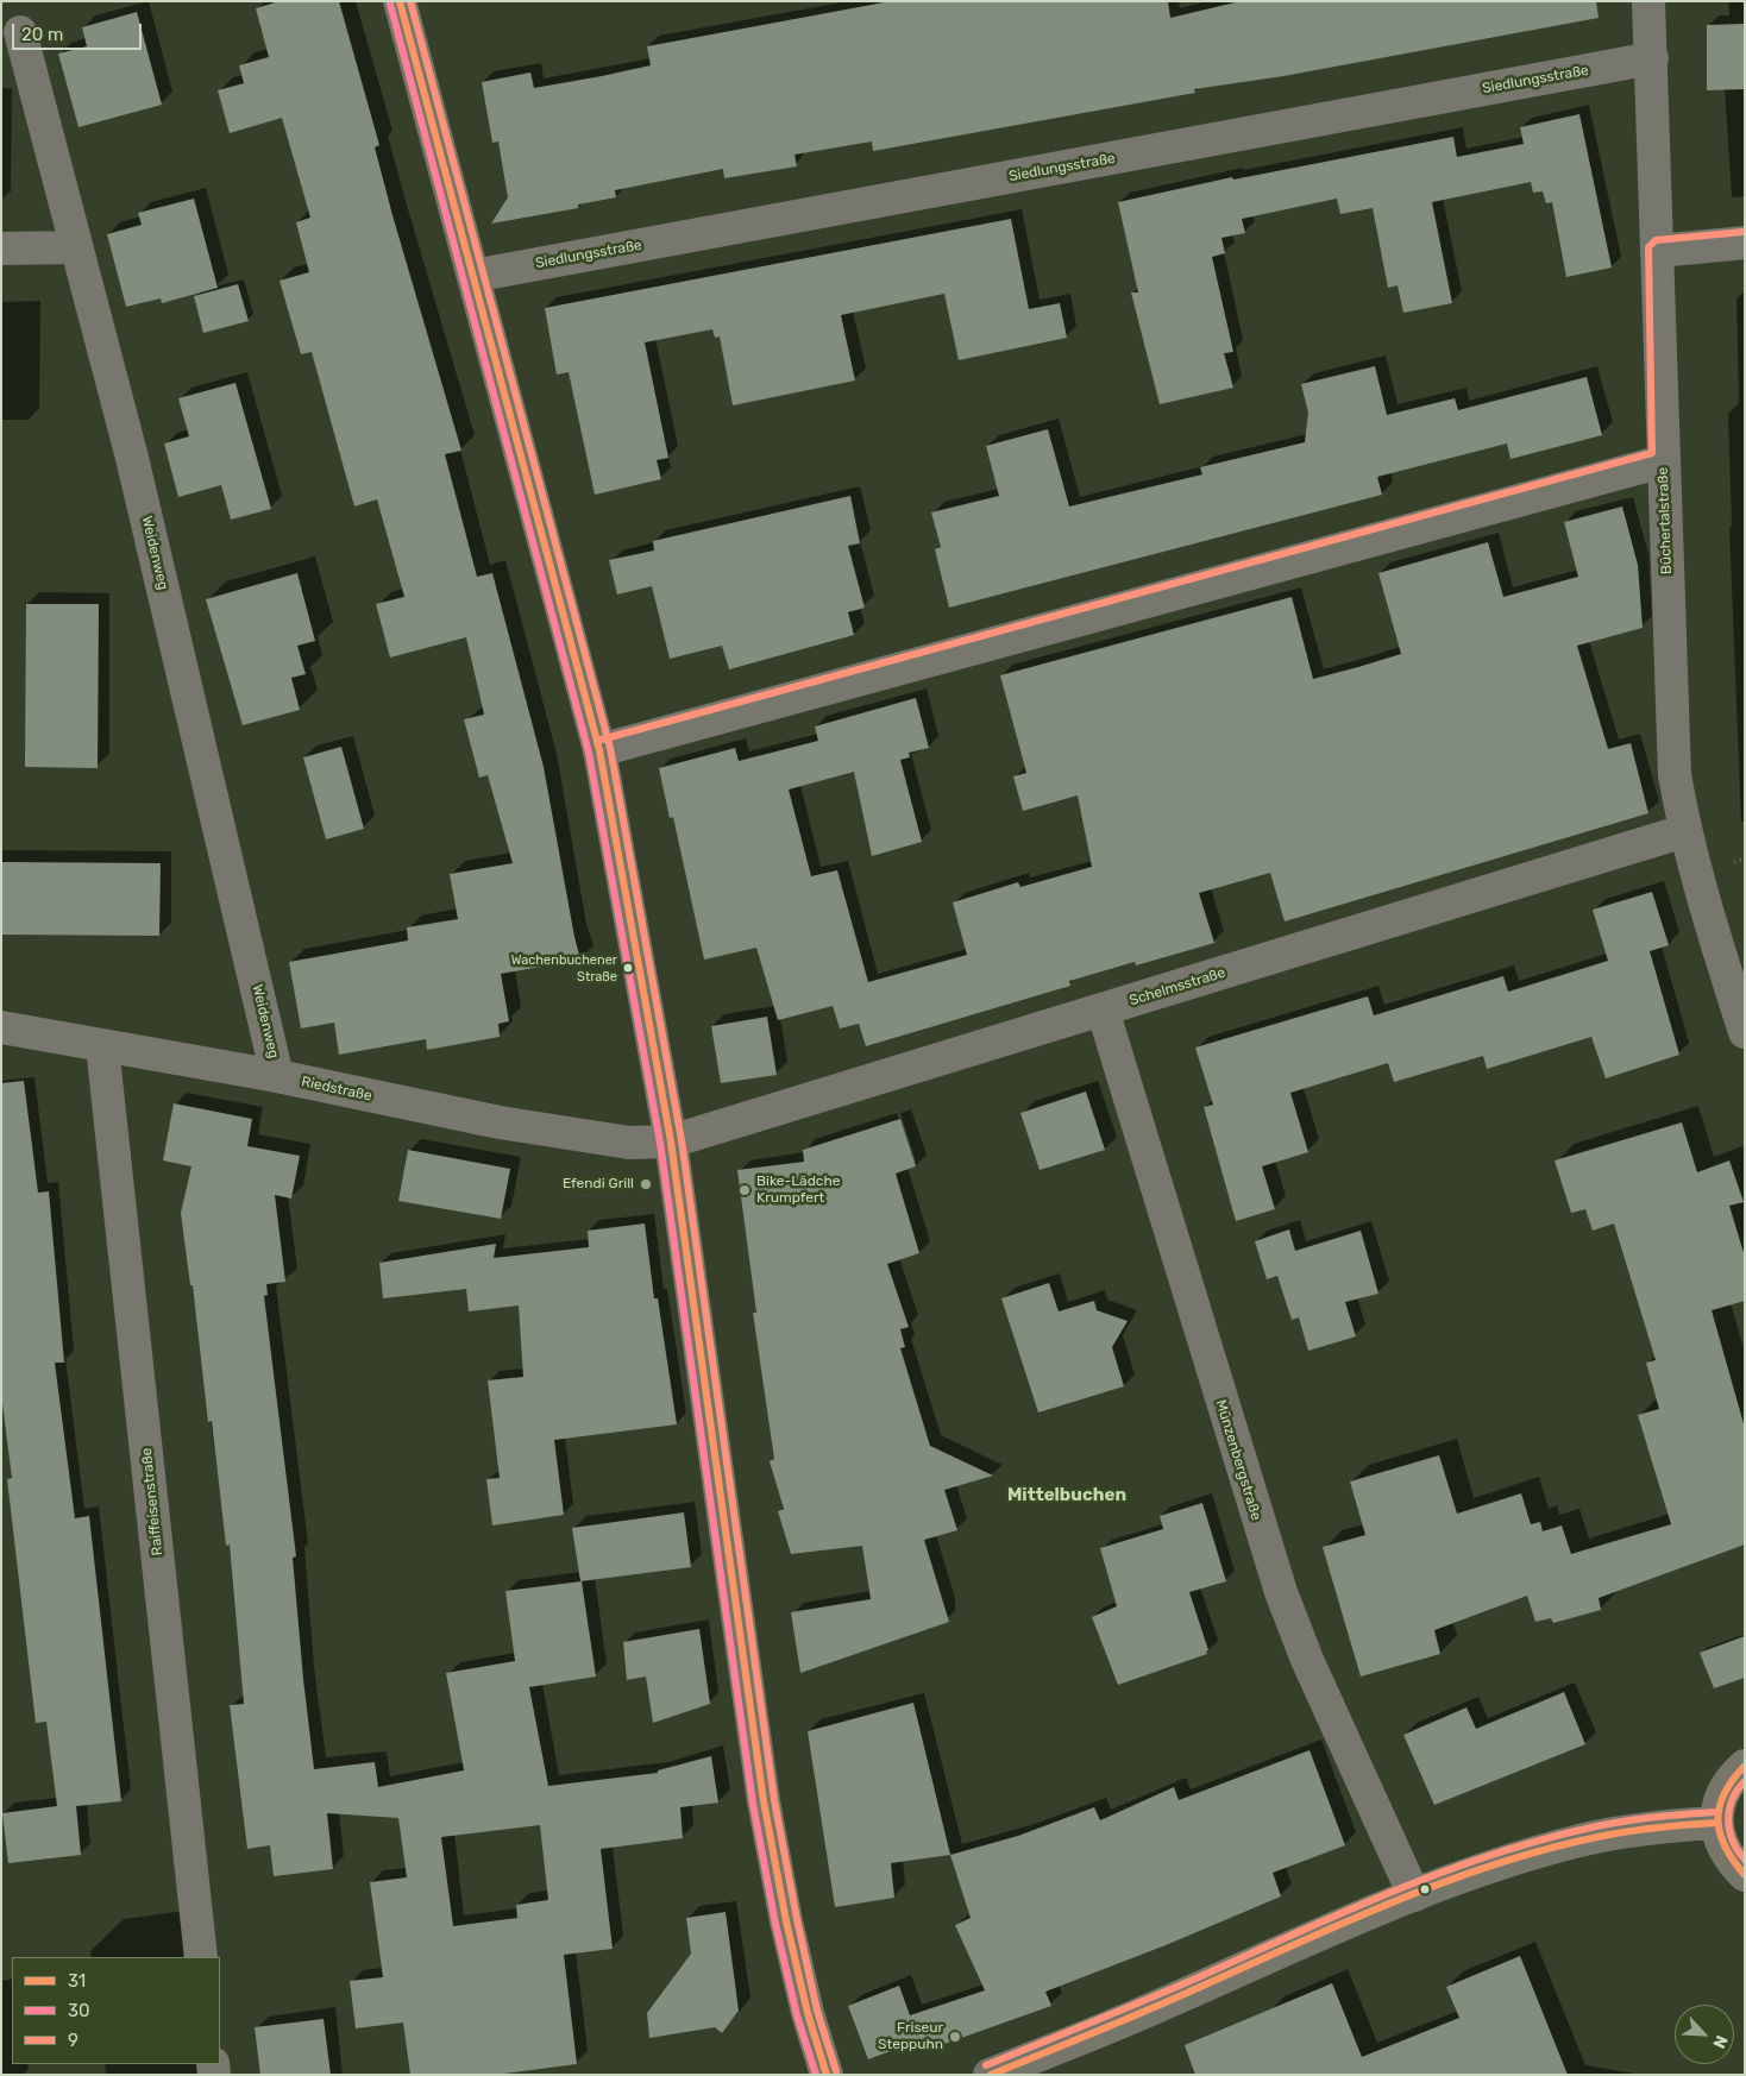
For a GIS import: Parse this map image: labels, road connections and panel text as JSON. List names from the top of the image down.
{
  "streets": {
    "street": [
      "Siedlungsstraße",
      "Büchertalstraße",
      "Weidenweg",
      "Schelmsstraße",
      "Riedstraße",
      "Münzenbergstraße",
      "Raiffeisenstraße"
    ]
  },
  "crossings": [
    ["Siedlungsstraße", "Büchertalstraße"],
    ["Büchertalstraße", "Schelmsstraße"],
    ["Weidenweg", "Riedstraße"],
    ["Schelmsstraße", "Riedstraße"],
    ["Schelmsstraße", "Münzenbergstraße"],
    ["Riedstraße", "Raiffeisenstraße"]
  ],
  "districts": ["Mittelbuchen"],
  "places": [
    "Wachenbuchener Straße",
    "Efendi Grill",
    "Bike-Lädche Krumpfert",
    "Friseur Steppuhn"
  ],
  "lines": ["transit line 31", "transit line 9", "transit line 30"],
  "legend": ["31", "30", "9"],
  "scale_bar": "20 m",
  "north": "bottom right"
}
